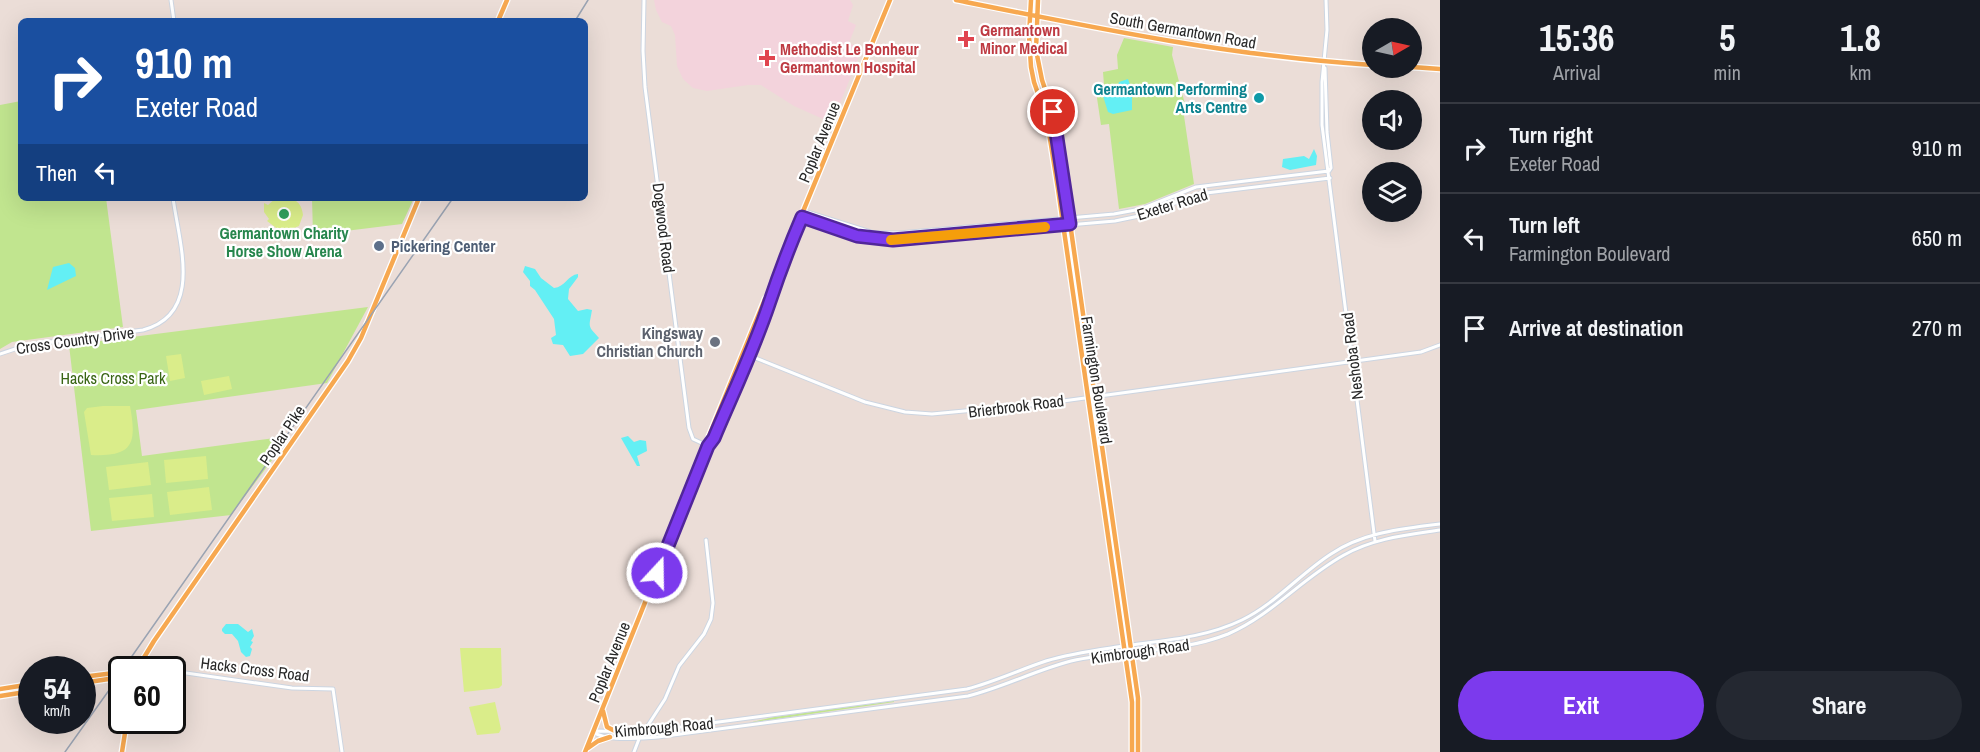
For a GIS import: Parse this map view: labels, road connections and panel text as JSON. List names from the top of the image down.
{
  "streets": {
    "main road": [
      "South Germantown Road",
      "Poplar Avenue",
      "Farmington Boulevard",
      "Poplar Pike"
    ],
    "street": [
      "Exeter Road",
      "Dogwood Road",
      "Cross Country Drive",
      "Neshoba Road",
      "Brierbrook Road",
      "Kimbrough Road",
      "Hacks Cross Road"
    ]
  },
  "crossings": [
    ["South Germantown Road", "Neshoba Road"],
    ["South Germantown Road", "Farmington Boulevard"],
    ["Poplar Avenue", "Exeter Road"],
    ["Poplar Avenue", "Dogwood Road"],
    ["Poplar Avenue", "Brierbrook Road"],
    ["Poplar Avenue", "Kimbrough Road"],
    ["Exeter Road", "Neshoba Road"],
    ["Exeter Road", "Farmington Boulevard"],
    ["Neshoba Road", "Brierbrook Road"],
    ["Neshoba Road", "Kimbrough Road"],
    ["Farmington Boulevard", "Brierbrook Road"],
    ["Farmington Boulevard", "Kimbrough Road"]
  ],
  "parks": ["Hacks Cross Park"],
  "places": {
    "health": ["Germantown Minor Medical", "Methodist Le Bonheur Germantown Hospital"],
    "other": [
      "Germantown Performing Arts Centre",
      "Germantown Charity Horse Show Arena",
      "Pickering Center",
      "Kingsway Christian Church"
    ]
  },
  "north": "right",
  "page": {
    "eta": [
      "15:36",
      "Arrival",
      "5",
      "min",
      "1.8",
      "km"
    ],
    "turn": ["910 m", "Exeter Road"],
    "list": [
      {
        "name": "Turn right",
        "note": "Exeter Road",
        "value": "910 m"
      },
      {
        "name": "Turn left",
        "note": "Farmington Boulevard",
        "value": "650 m"
      },
      {
        "name": "Arrive at destination",
        "value": "270 m"
      }
    ],
    "then": "Then",
    "speed": "54 km/h",
    "limit": "60",
    "buttons": ["Exit", "Share"]
  }
}
